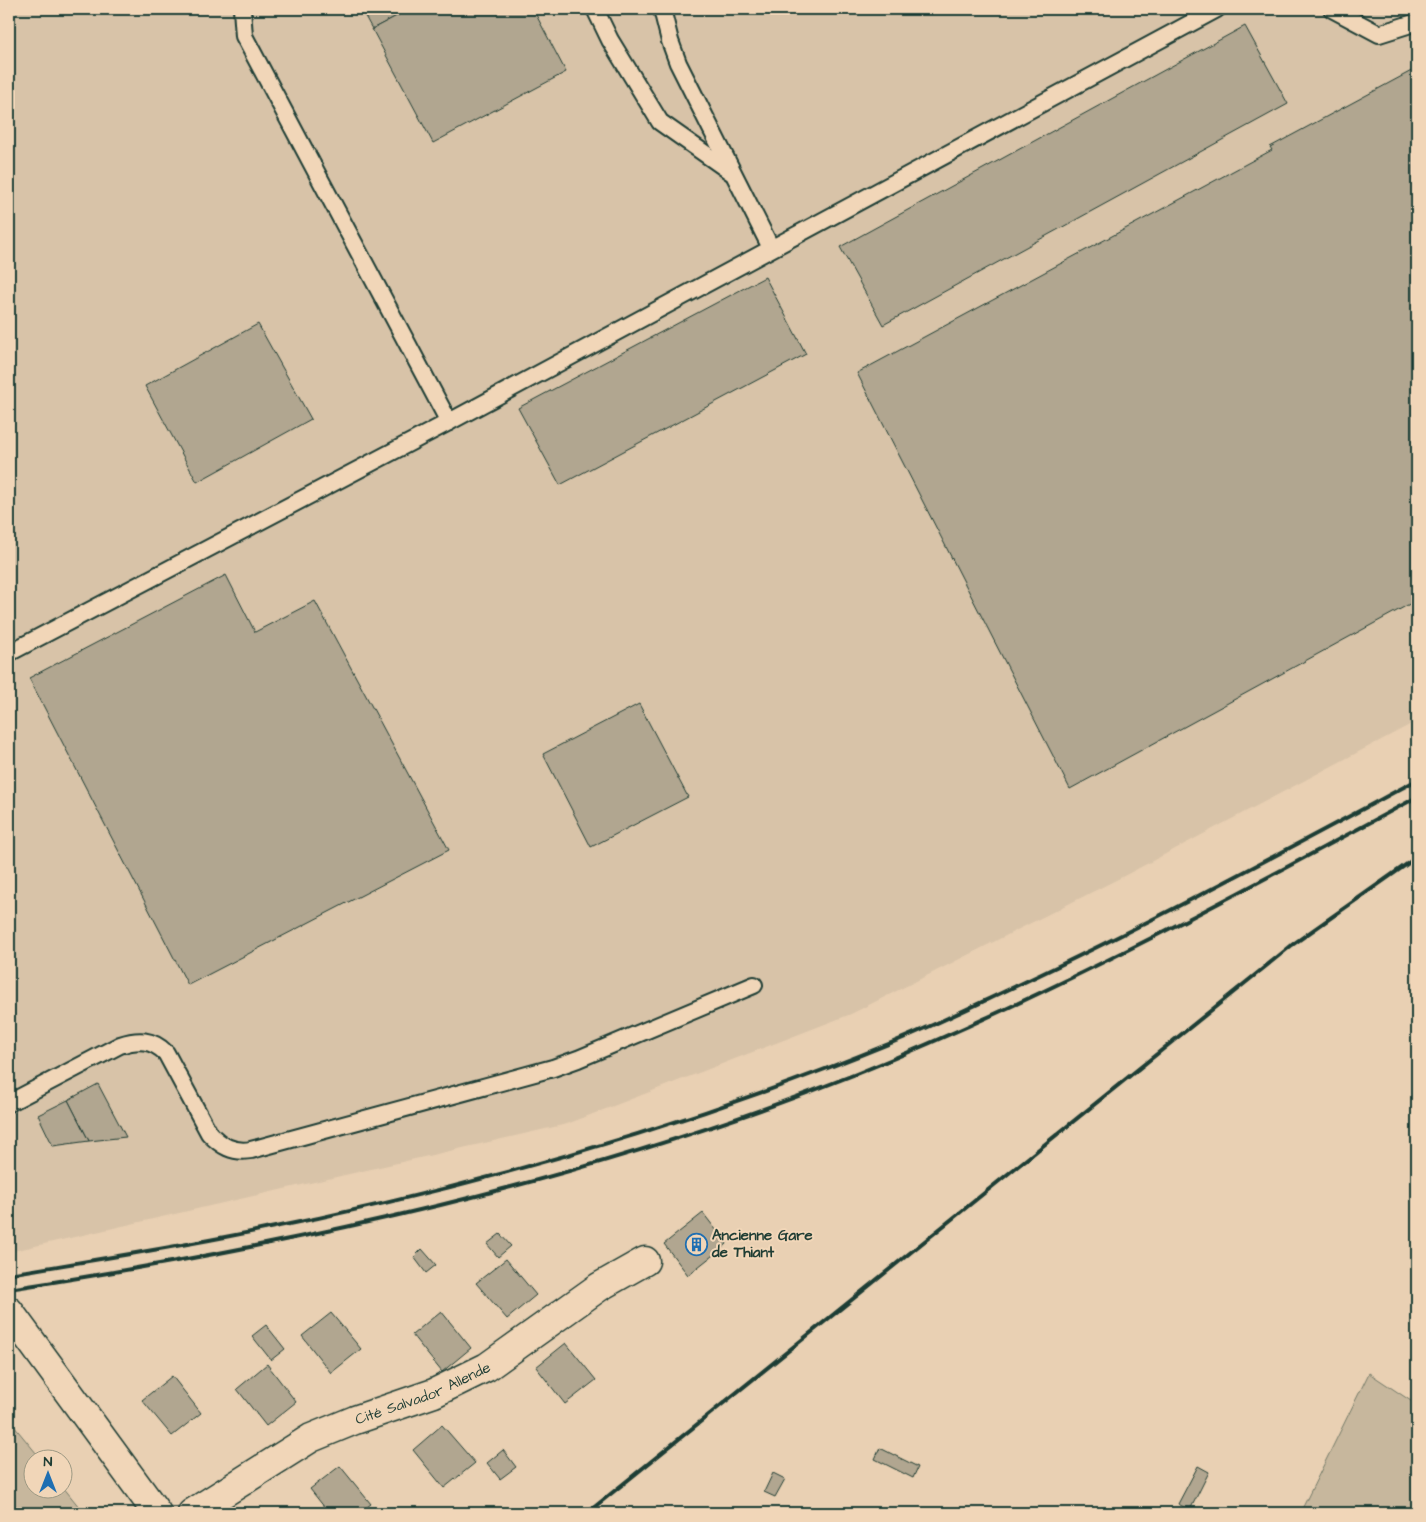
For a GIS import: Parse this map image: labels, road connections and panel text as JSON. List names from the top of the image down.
{
  "streets": {
    "street": ["Cité Salvador Allende"]
  },
  "places": {
    "building": ["Ancienne Gare de Thiant"]
  },
  "north": "top"
}
